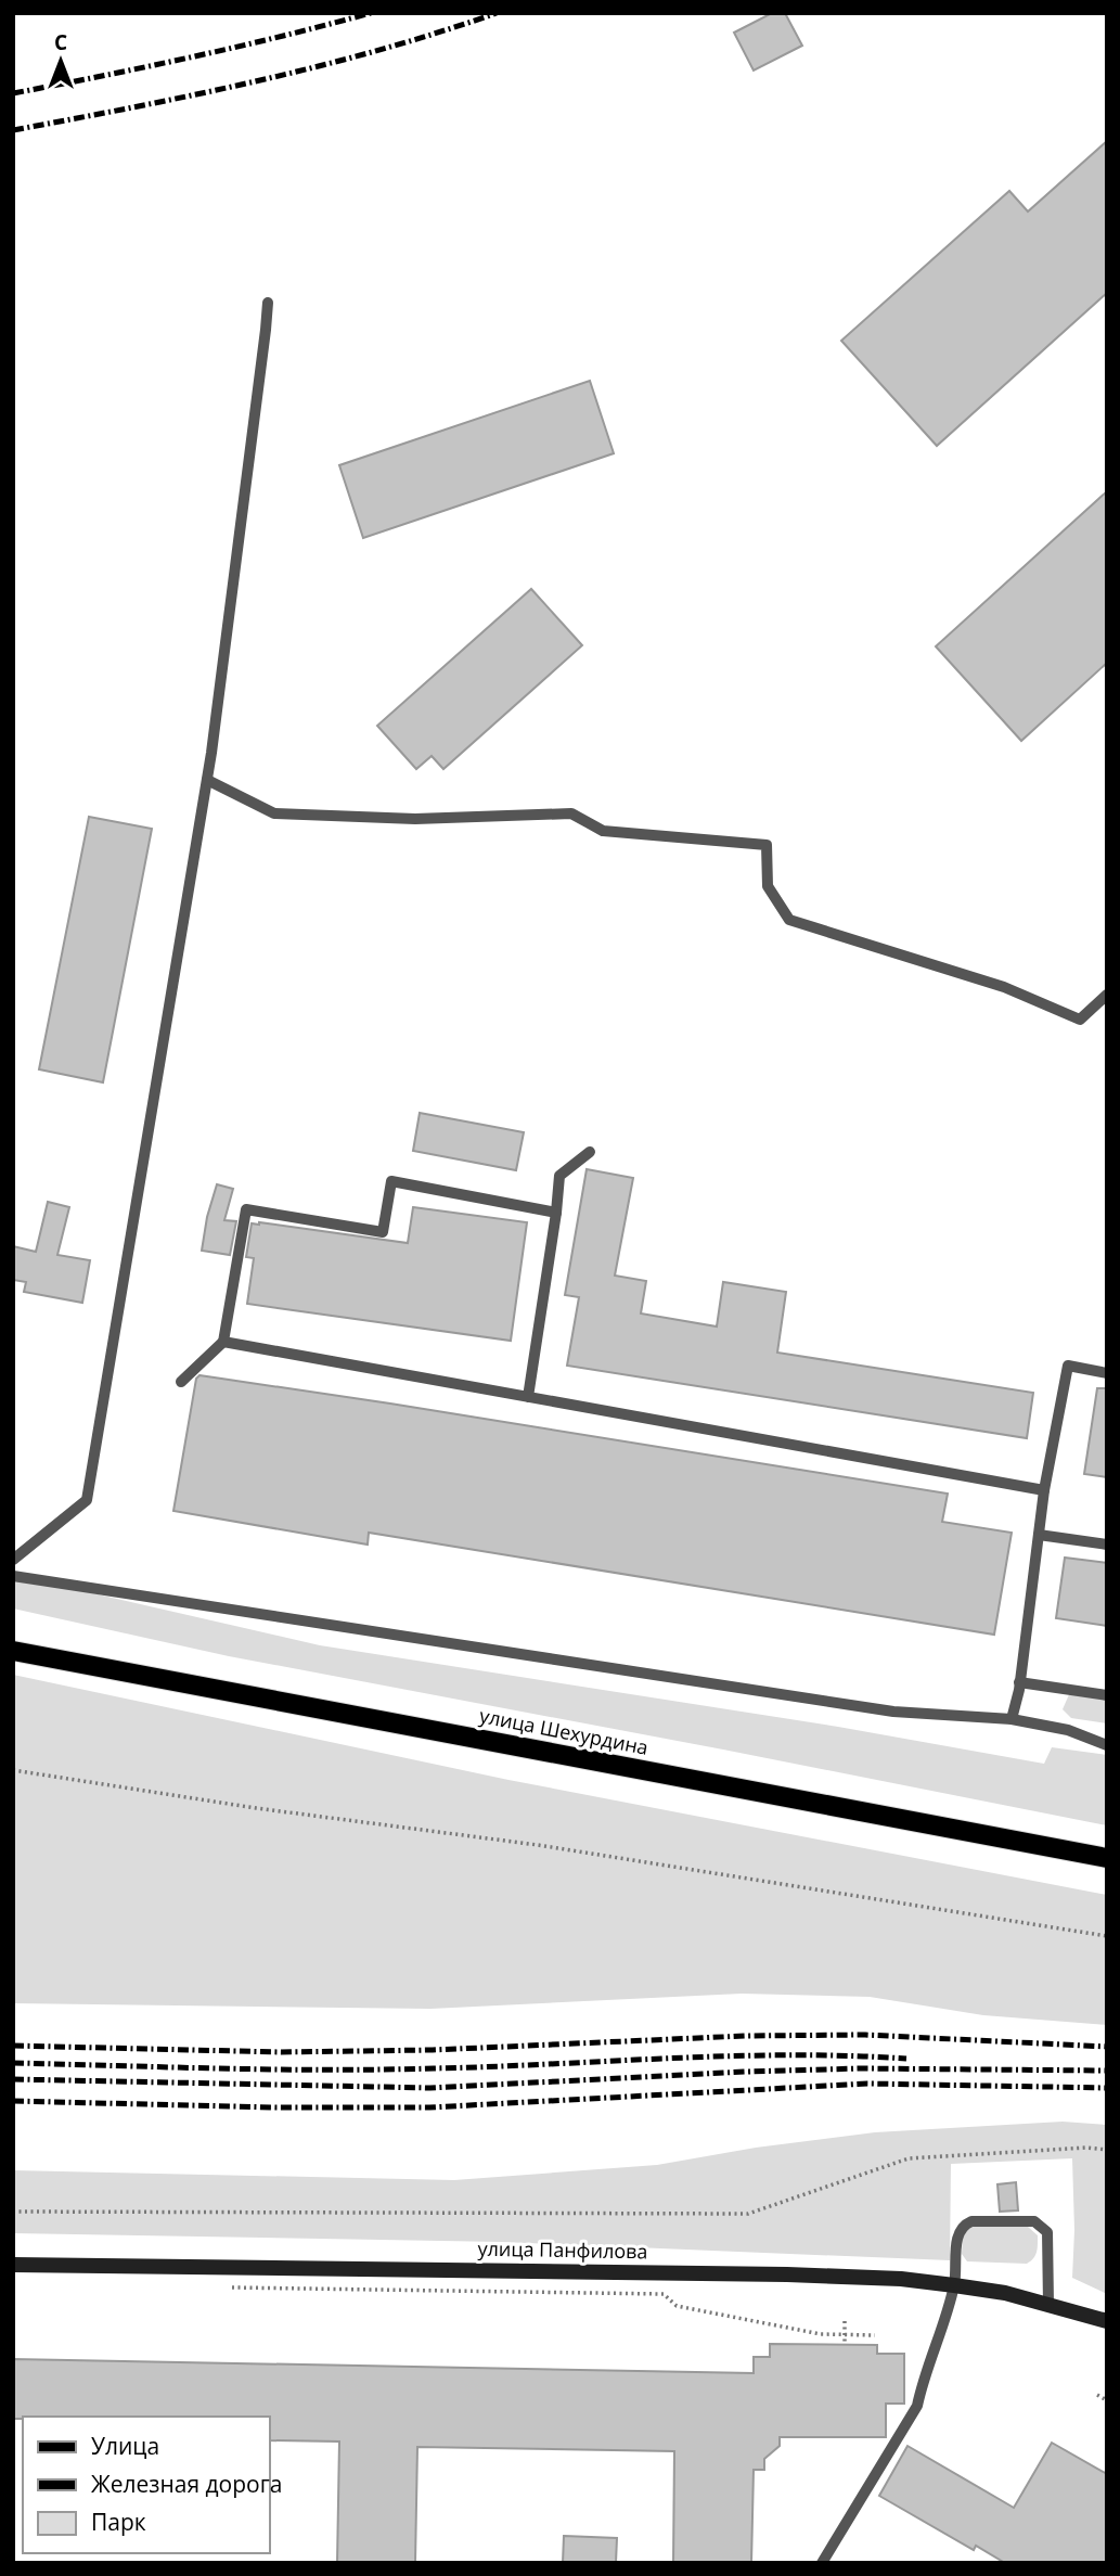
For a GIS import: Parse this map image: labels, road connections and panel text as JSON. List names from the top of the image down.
{
  "streets": {
    "main road": ["улица Шехурдина", "улица Панфилова"]
  },
  "legend": ["Улица", "Железная дорога", "Парк"],
  "north": "top"
}
